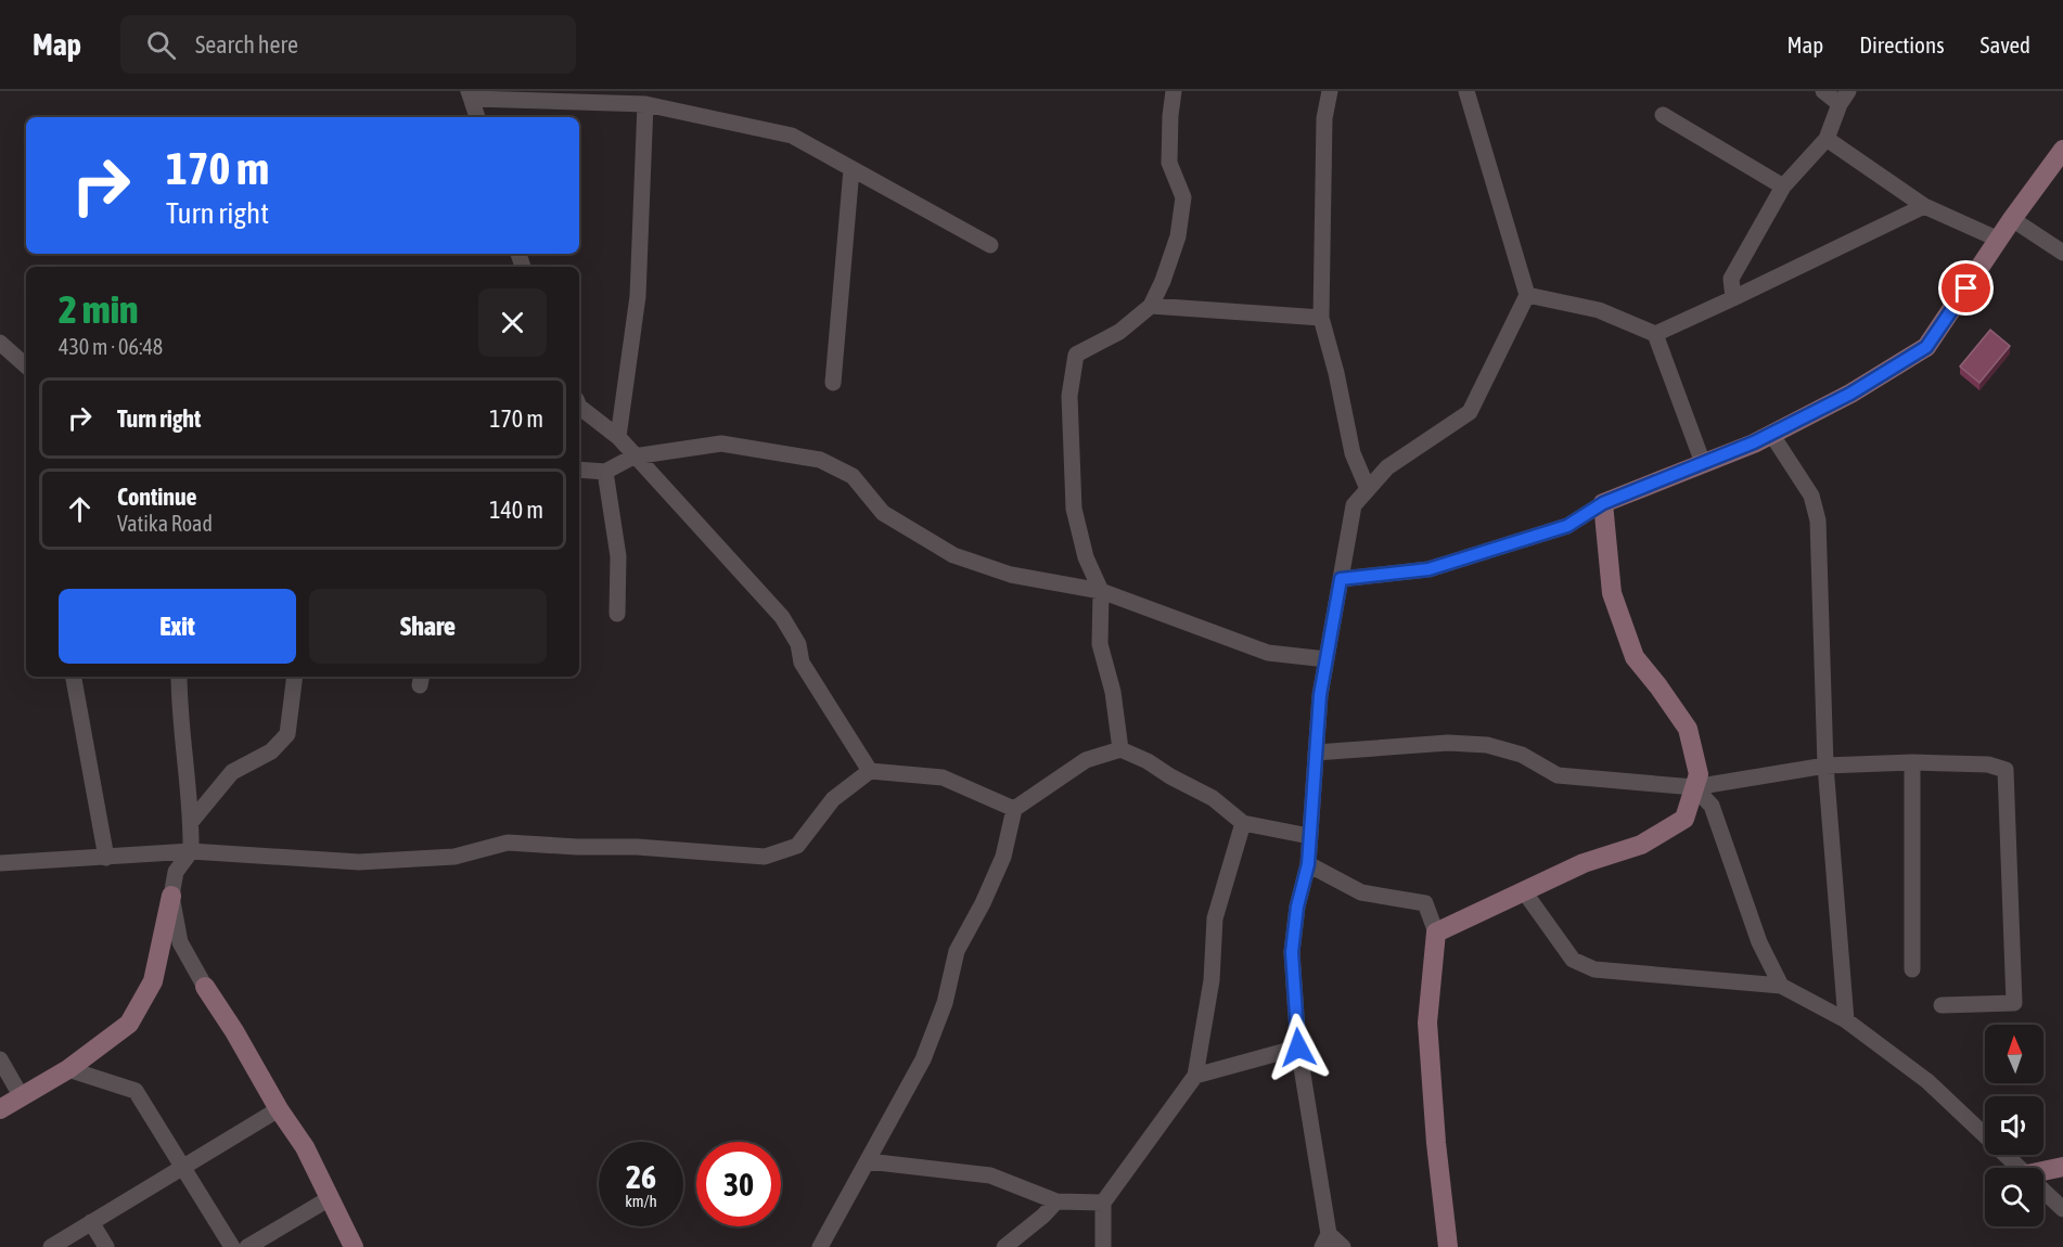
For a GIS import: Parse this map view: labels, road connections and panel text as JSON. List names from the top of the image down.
{
  "north": "top",
  "page": {
    "header": "Map",
    "search": "Search here",
    "nav": ["Map", "Directions", "Saved"],
    "turn": ["170 m", "Turn right"],
    "heading": ["2 min", "430 m · 06:48"],
    "list": [
      {
        "name": "Turn right",
        "value": "170 m"
      },
      {
        "name": "Continue",
        "note": "Vatika Road",
        "value": "140 m"
      }
    ],
    "buttons": ["Exit", "Share"],
    "speed": "26 km/h",
    "limit": "30"
  }
}
